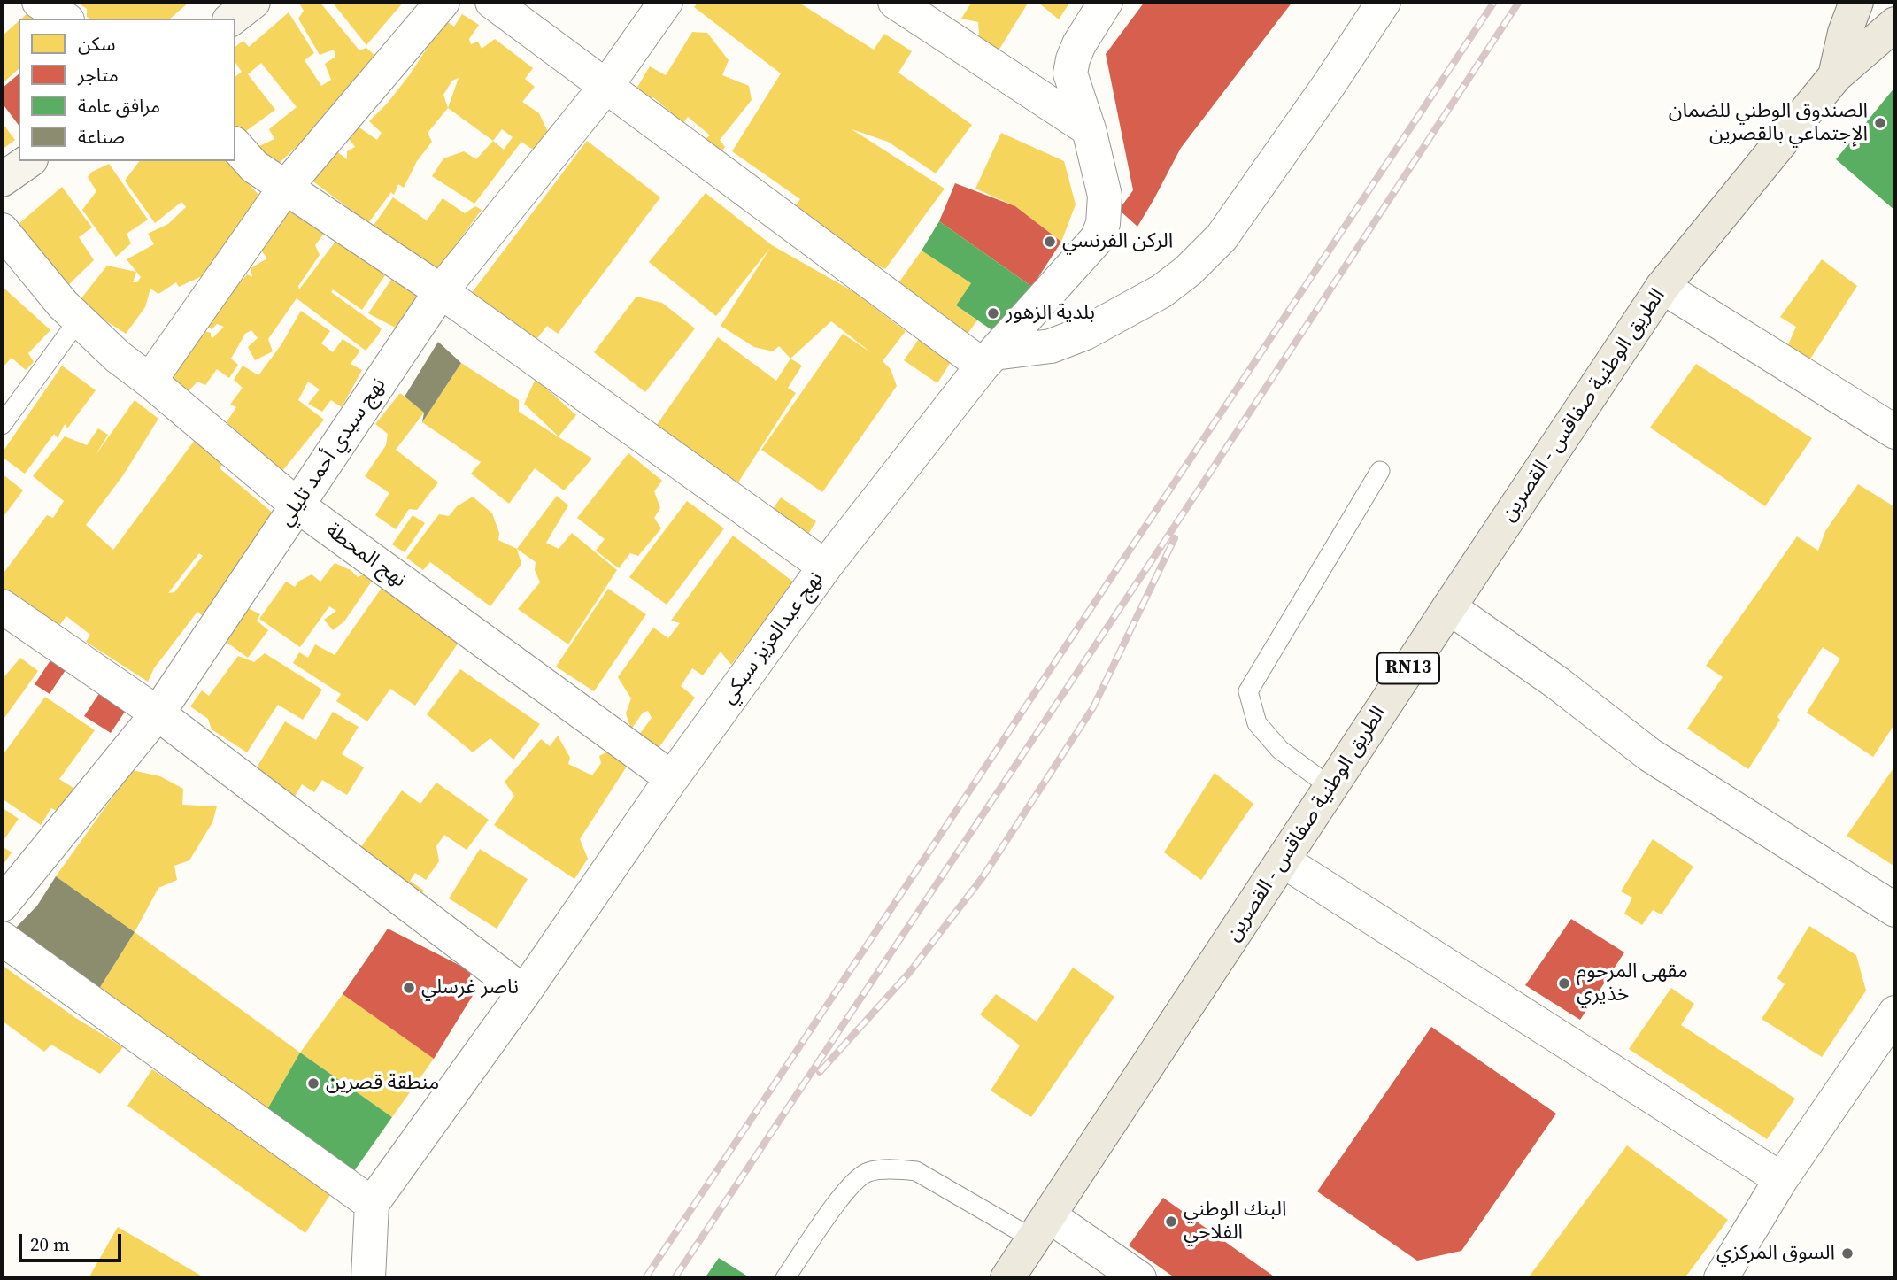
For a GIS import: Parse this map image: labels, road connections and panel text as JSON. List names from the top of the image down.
{
  "streets": {
    "main road": ["الطريق الوطنية صفاقس - القصرين", "RN13"],
    "street": ["نهج سيدي أحمد تليلي", "نهج المحطة", "نهج عبدالعزيز سبكي"]
  },
  "crossings": [
    ["نهج سيدي أحمد تليلي", "نهج المحطة"],
    ["نهج المحطة", "نهج عبدالعزيز سبكي"]
  ],
  "places": [
    "الصندوق الوطني للضمان الإجتماعي بالقصرين",
    "الركن الفرنسي",
    "بلدية الزهور",
    "مقهى المرحوم خذيري",
    "ناصر غرسلي",
    "منطقة قصرين",
    "البنك الوطني الفلاحي",
    "السوق المركزي"
  ],
  "legend": [
    "سكن",
    "متاجر",
    "مرافق عامة",
    "صناعة"
  ],
  "scale_bar": "20 m"
}
